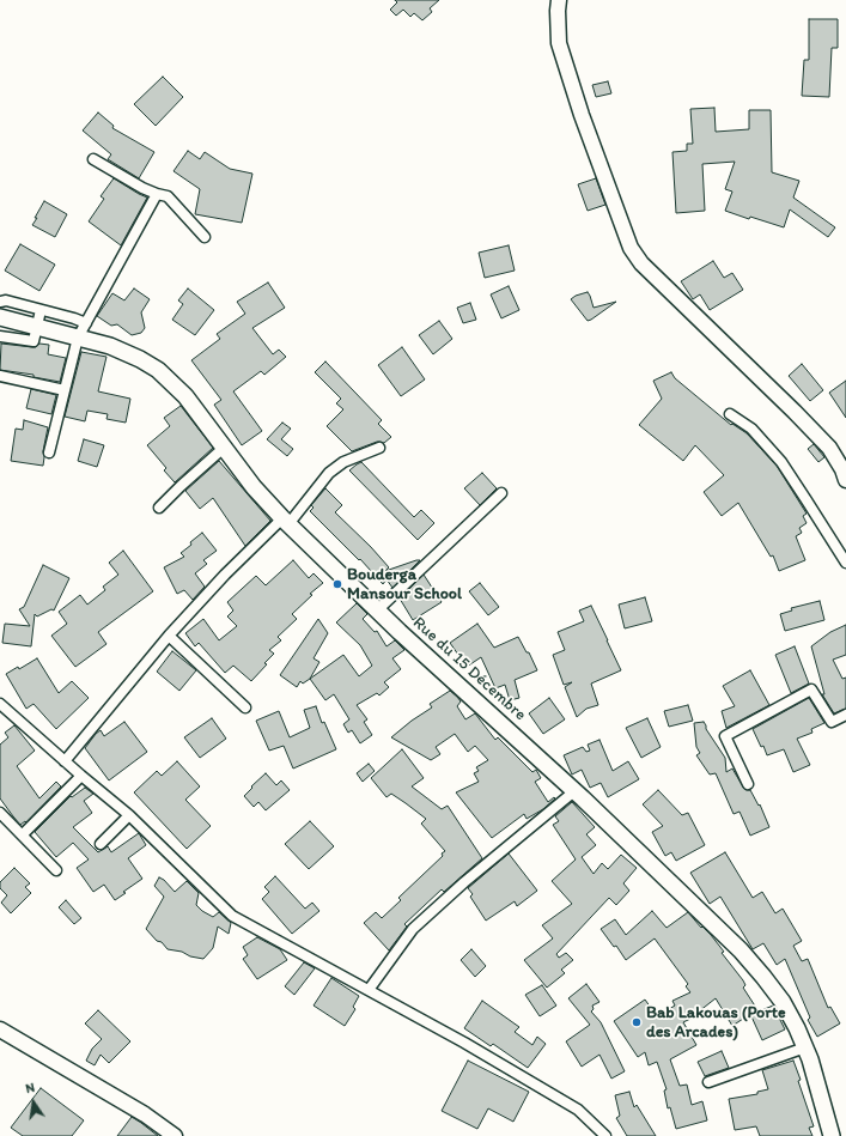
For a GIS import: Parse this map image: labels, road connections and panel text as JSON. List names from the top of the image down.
{
  "streets": {
    "main road": ["Rue du 15 Décembre"]
  },
  "places": ["Bouderga Mansour School", "Bab Lakouas (Porte des Arcades)"],
  "north": "top"
}
